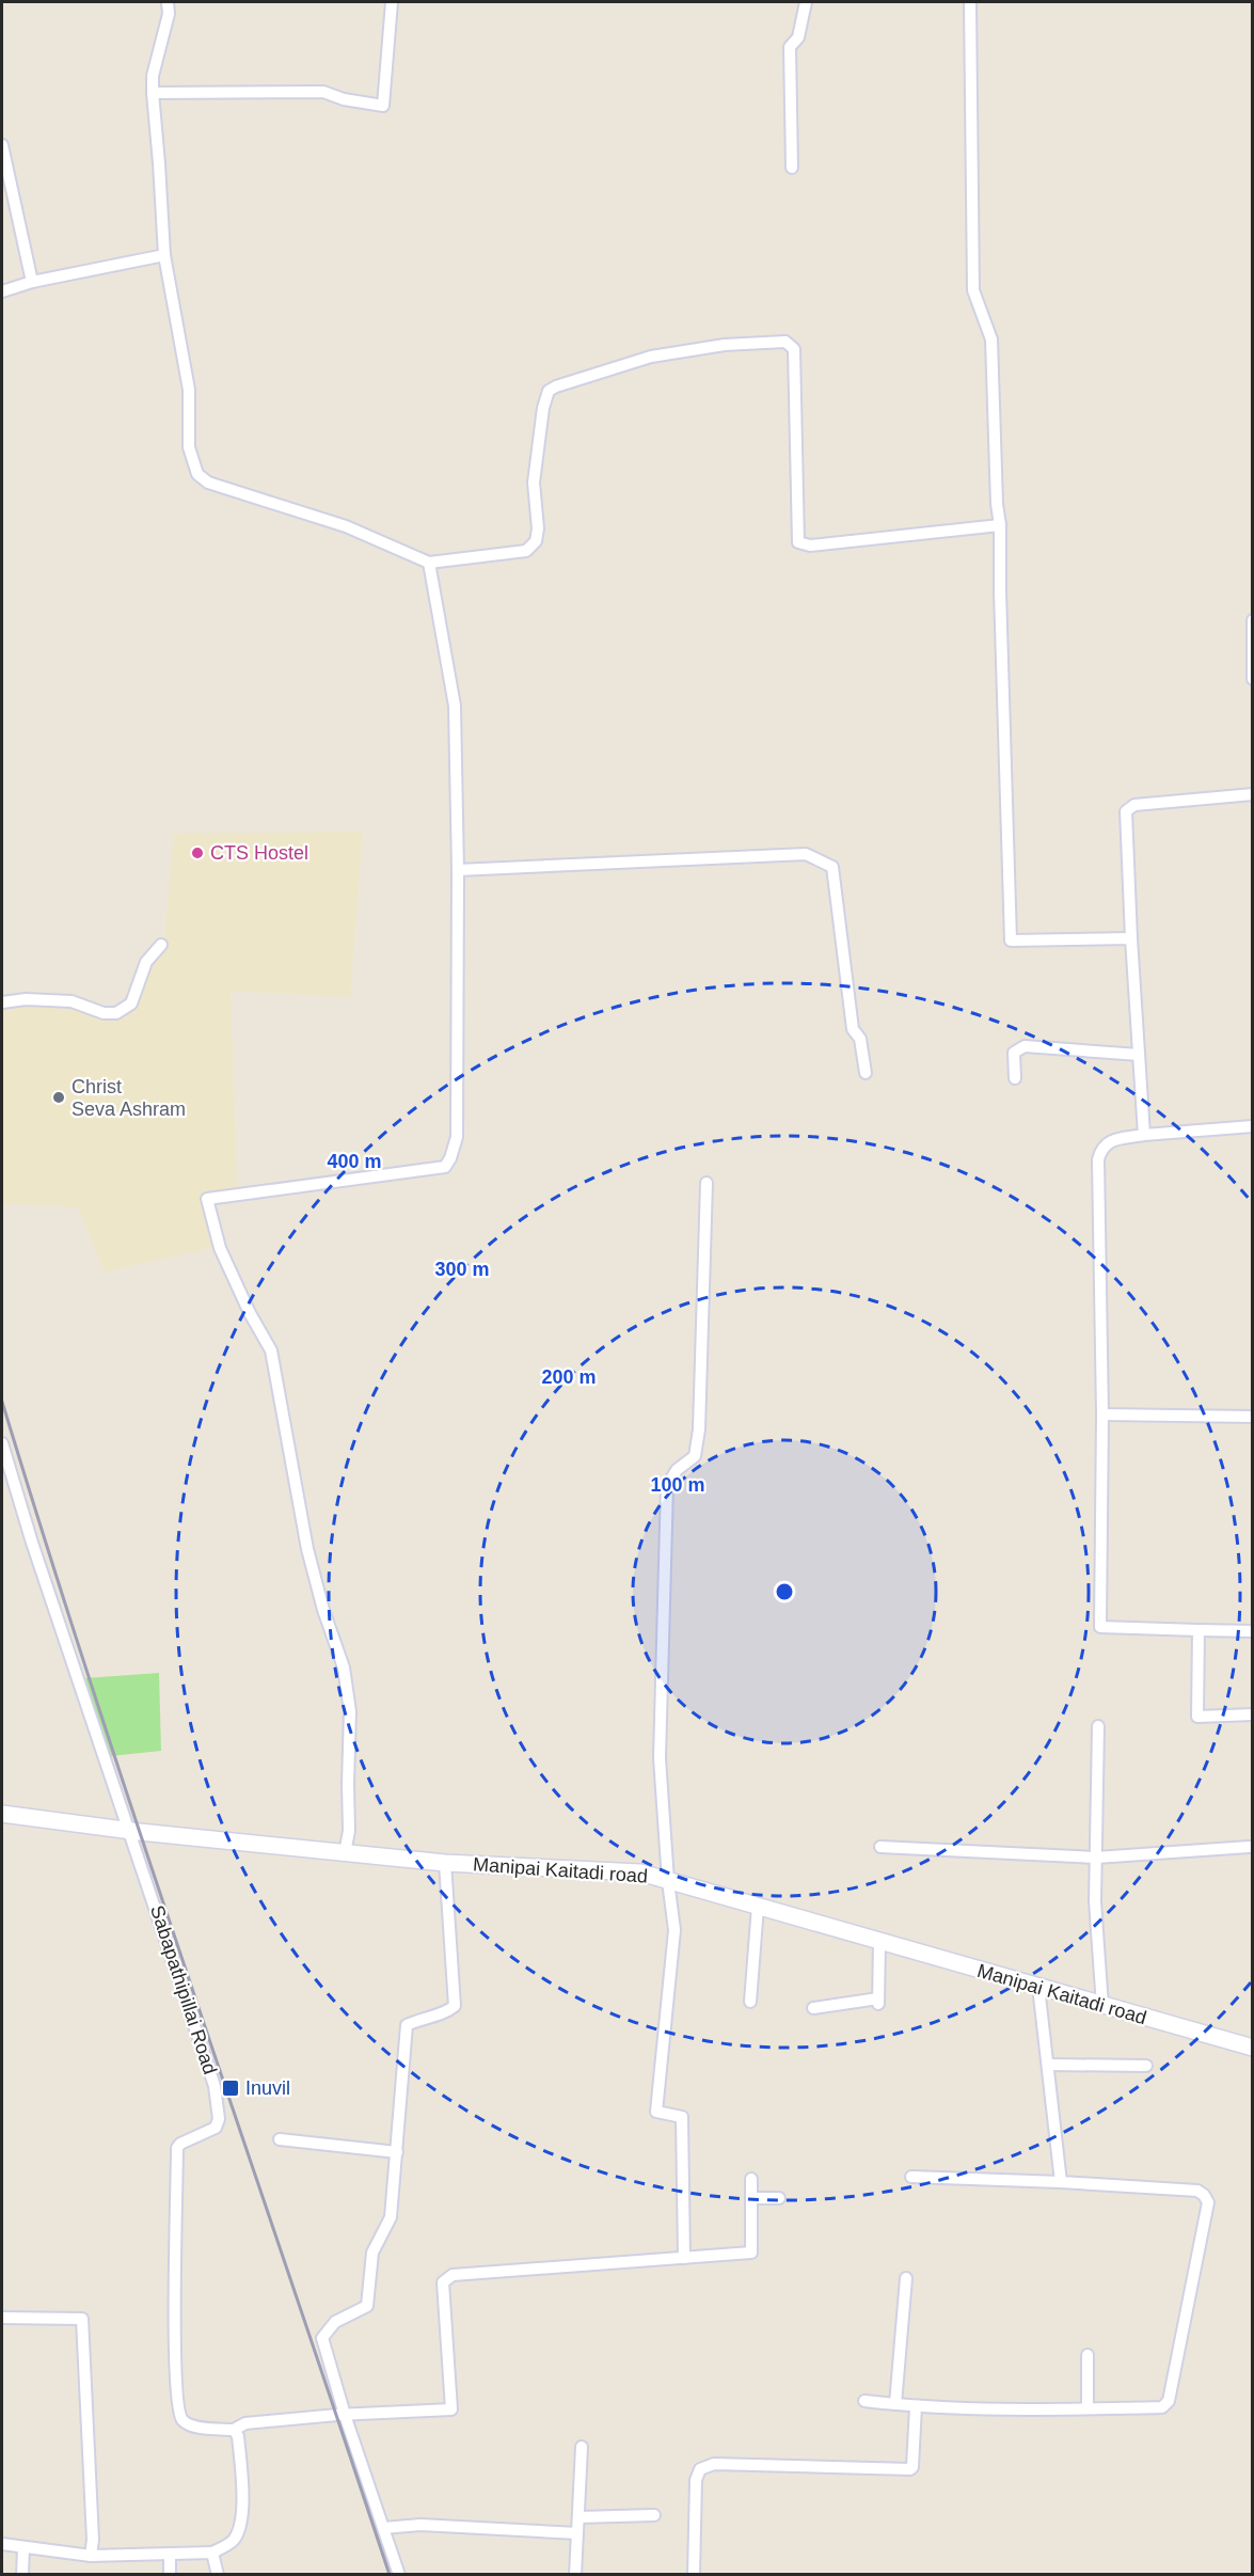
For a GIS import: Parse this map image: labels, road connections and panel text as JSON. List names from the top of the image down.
{
  "streets": {
    "main road": ["Manipai Kaitadi road"],
    "street": ["Sabapathipillai Road"]
  },
  "crossings": [
    ["Manipai Kaitadi road", "Sabapathipillai Road"]
  ],
  "places": {
    "other": ["CTS Hostel", "Christ Seva Ashram"],
    "transit": ["Inuvil"]
  },
  "rings": [
    "400 m",
    "300 m",
    "200 m",
    "100 m"
  ]
}
